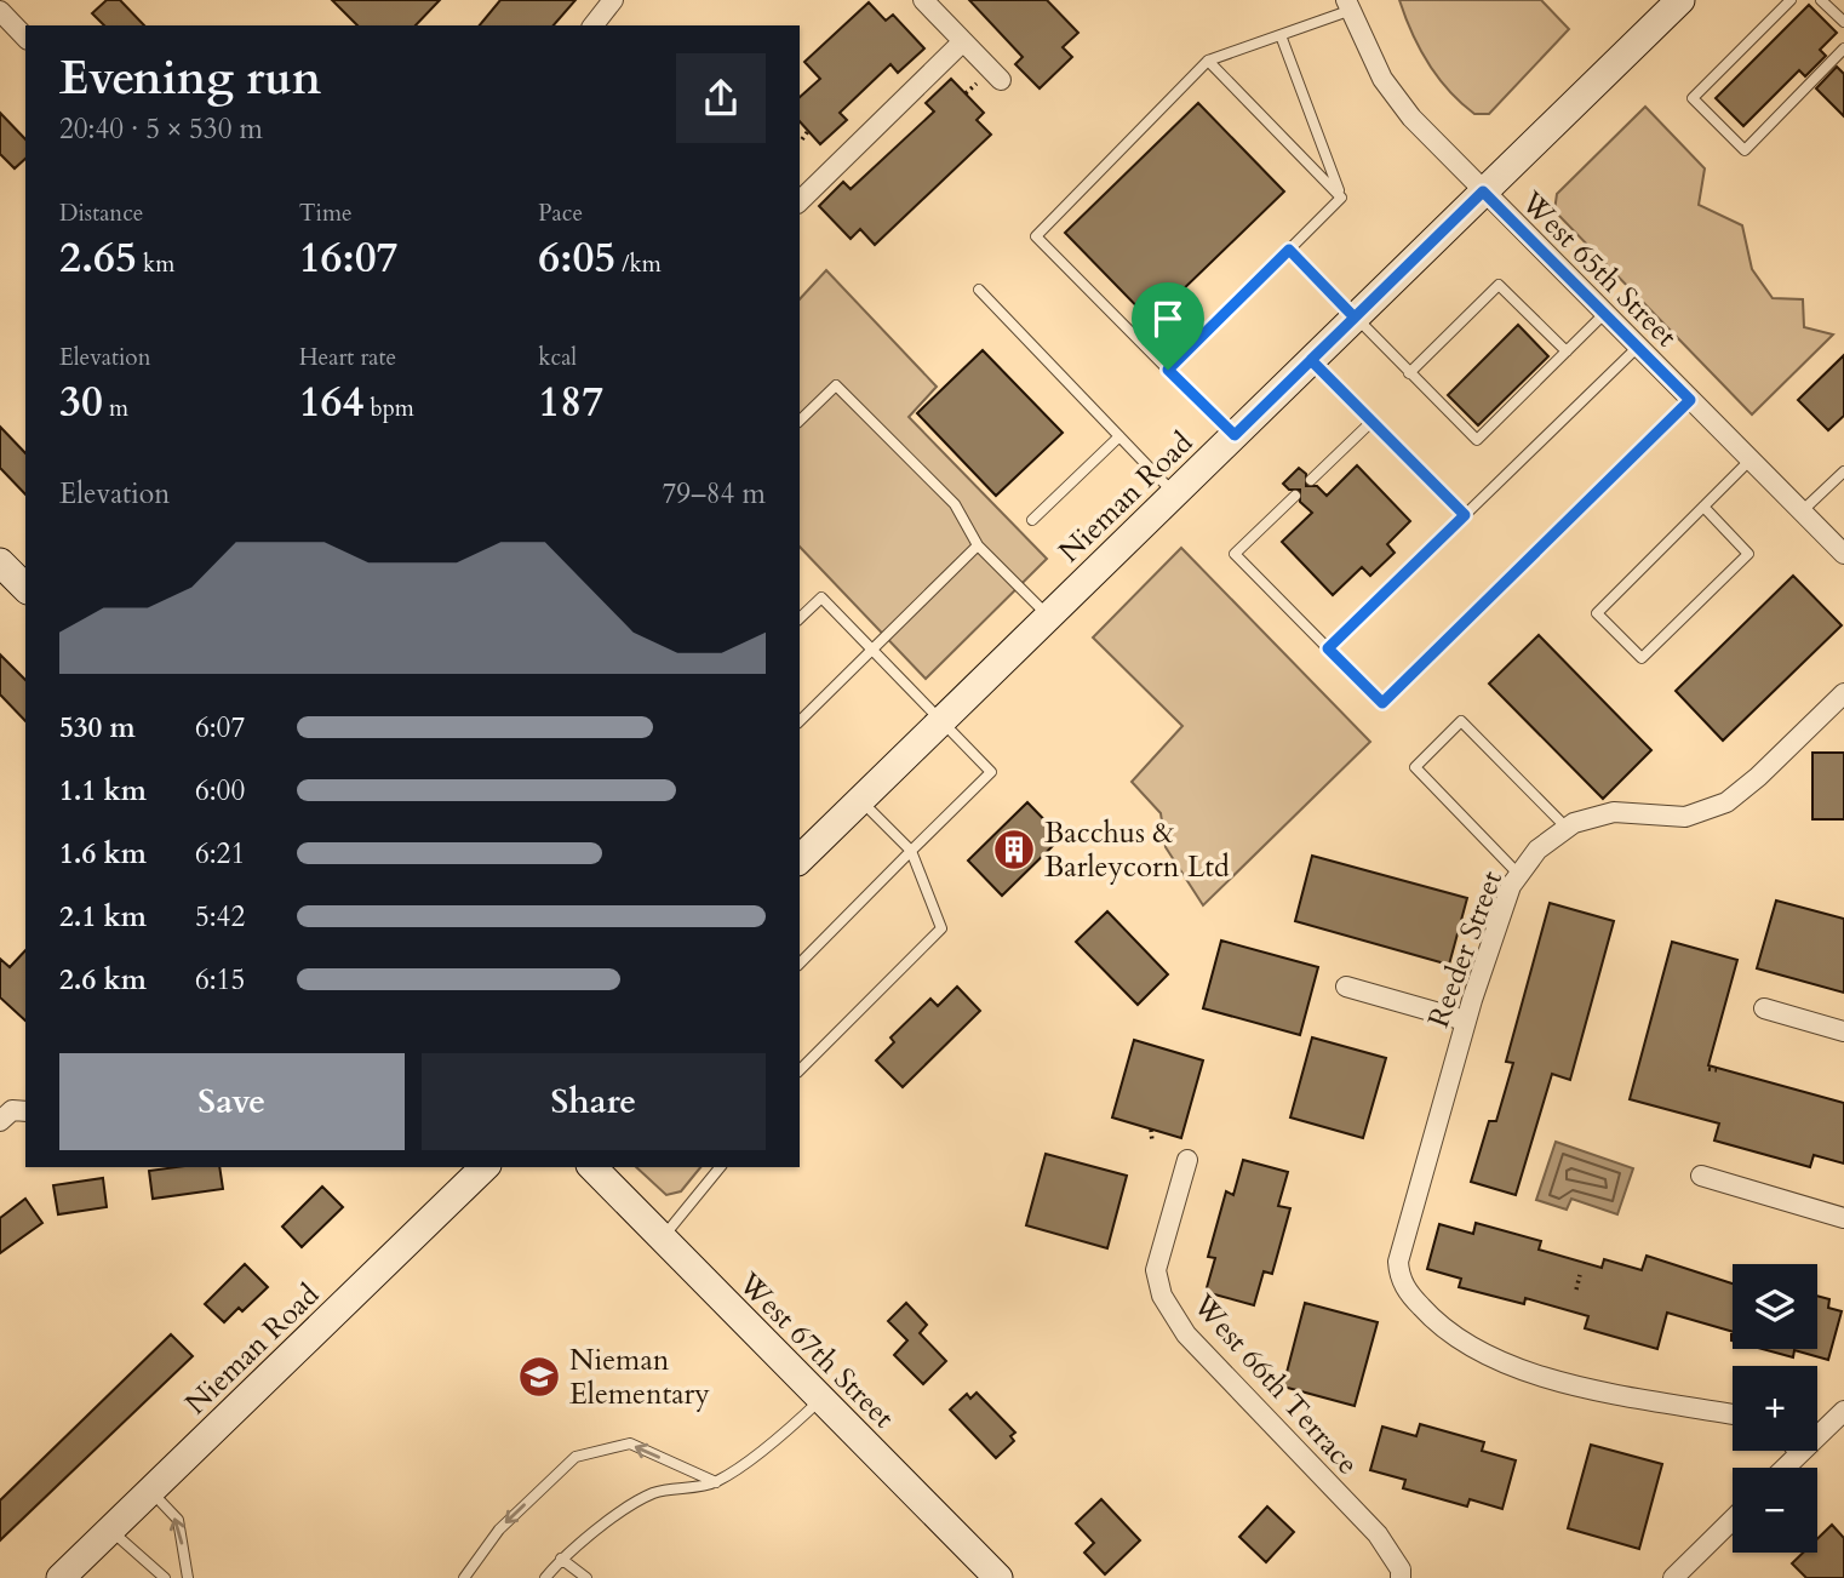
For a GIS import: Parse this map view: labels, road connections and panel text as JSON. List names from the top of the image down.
{
  "streets": {
    "main road": ["Nieman Road", "West 67th Street"],
    "street": ["West 65th Street", "Reeder Street", "West 66th Terrace"]
  },
  "crossings": [
    ["West 65th Street", "Nieman Road"]
  ],
  "places": {
    "building": ["Bacchus & Barleycorn Ltd"],
    "school or university": ["Nieman Elementary"]
  },
  "page": {
    "heading": ["Evening run", "20:40 · 5 × 530 m"],
    "stats": [
      ["Distance", "2.65 km"],
      ["Time", "16:07"],
      ["Pace", "6:05 /km"],
      ["Elevation", "30 m"],
      ["Heart rate", "164 bpm"],
      ["kcal", "187"]
    ],
    "chart": ["Elevation", "79–84 m"],
    "list": [
      {
        "name": "530 m",
        "note": "6:07"
      },
      {
        "name": "1.1 km",
        "note": "6:00"
      },
      {
        "name": "1.6 km",
        "note": "6:21"
      },
      {
        "name": "2.1 km",
        "note": "5:42"
      },
      {
        "name": "2.6 km",
        "note": "6:15"
      }
    ],
    "buttons": ["Save", "Share"],
    "map_buttons": ["+", "−"]
  }
}
